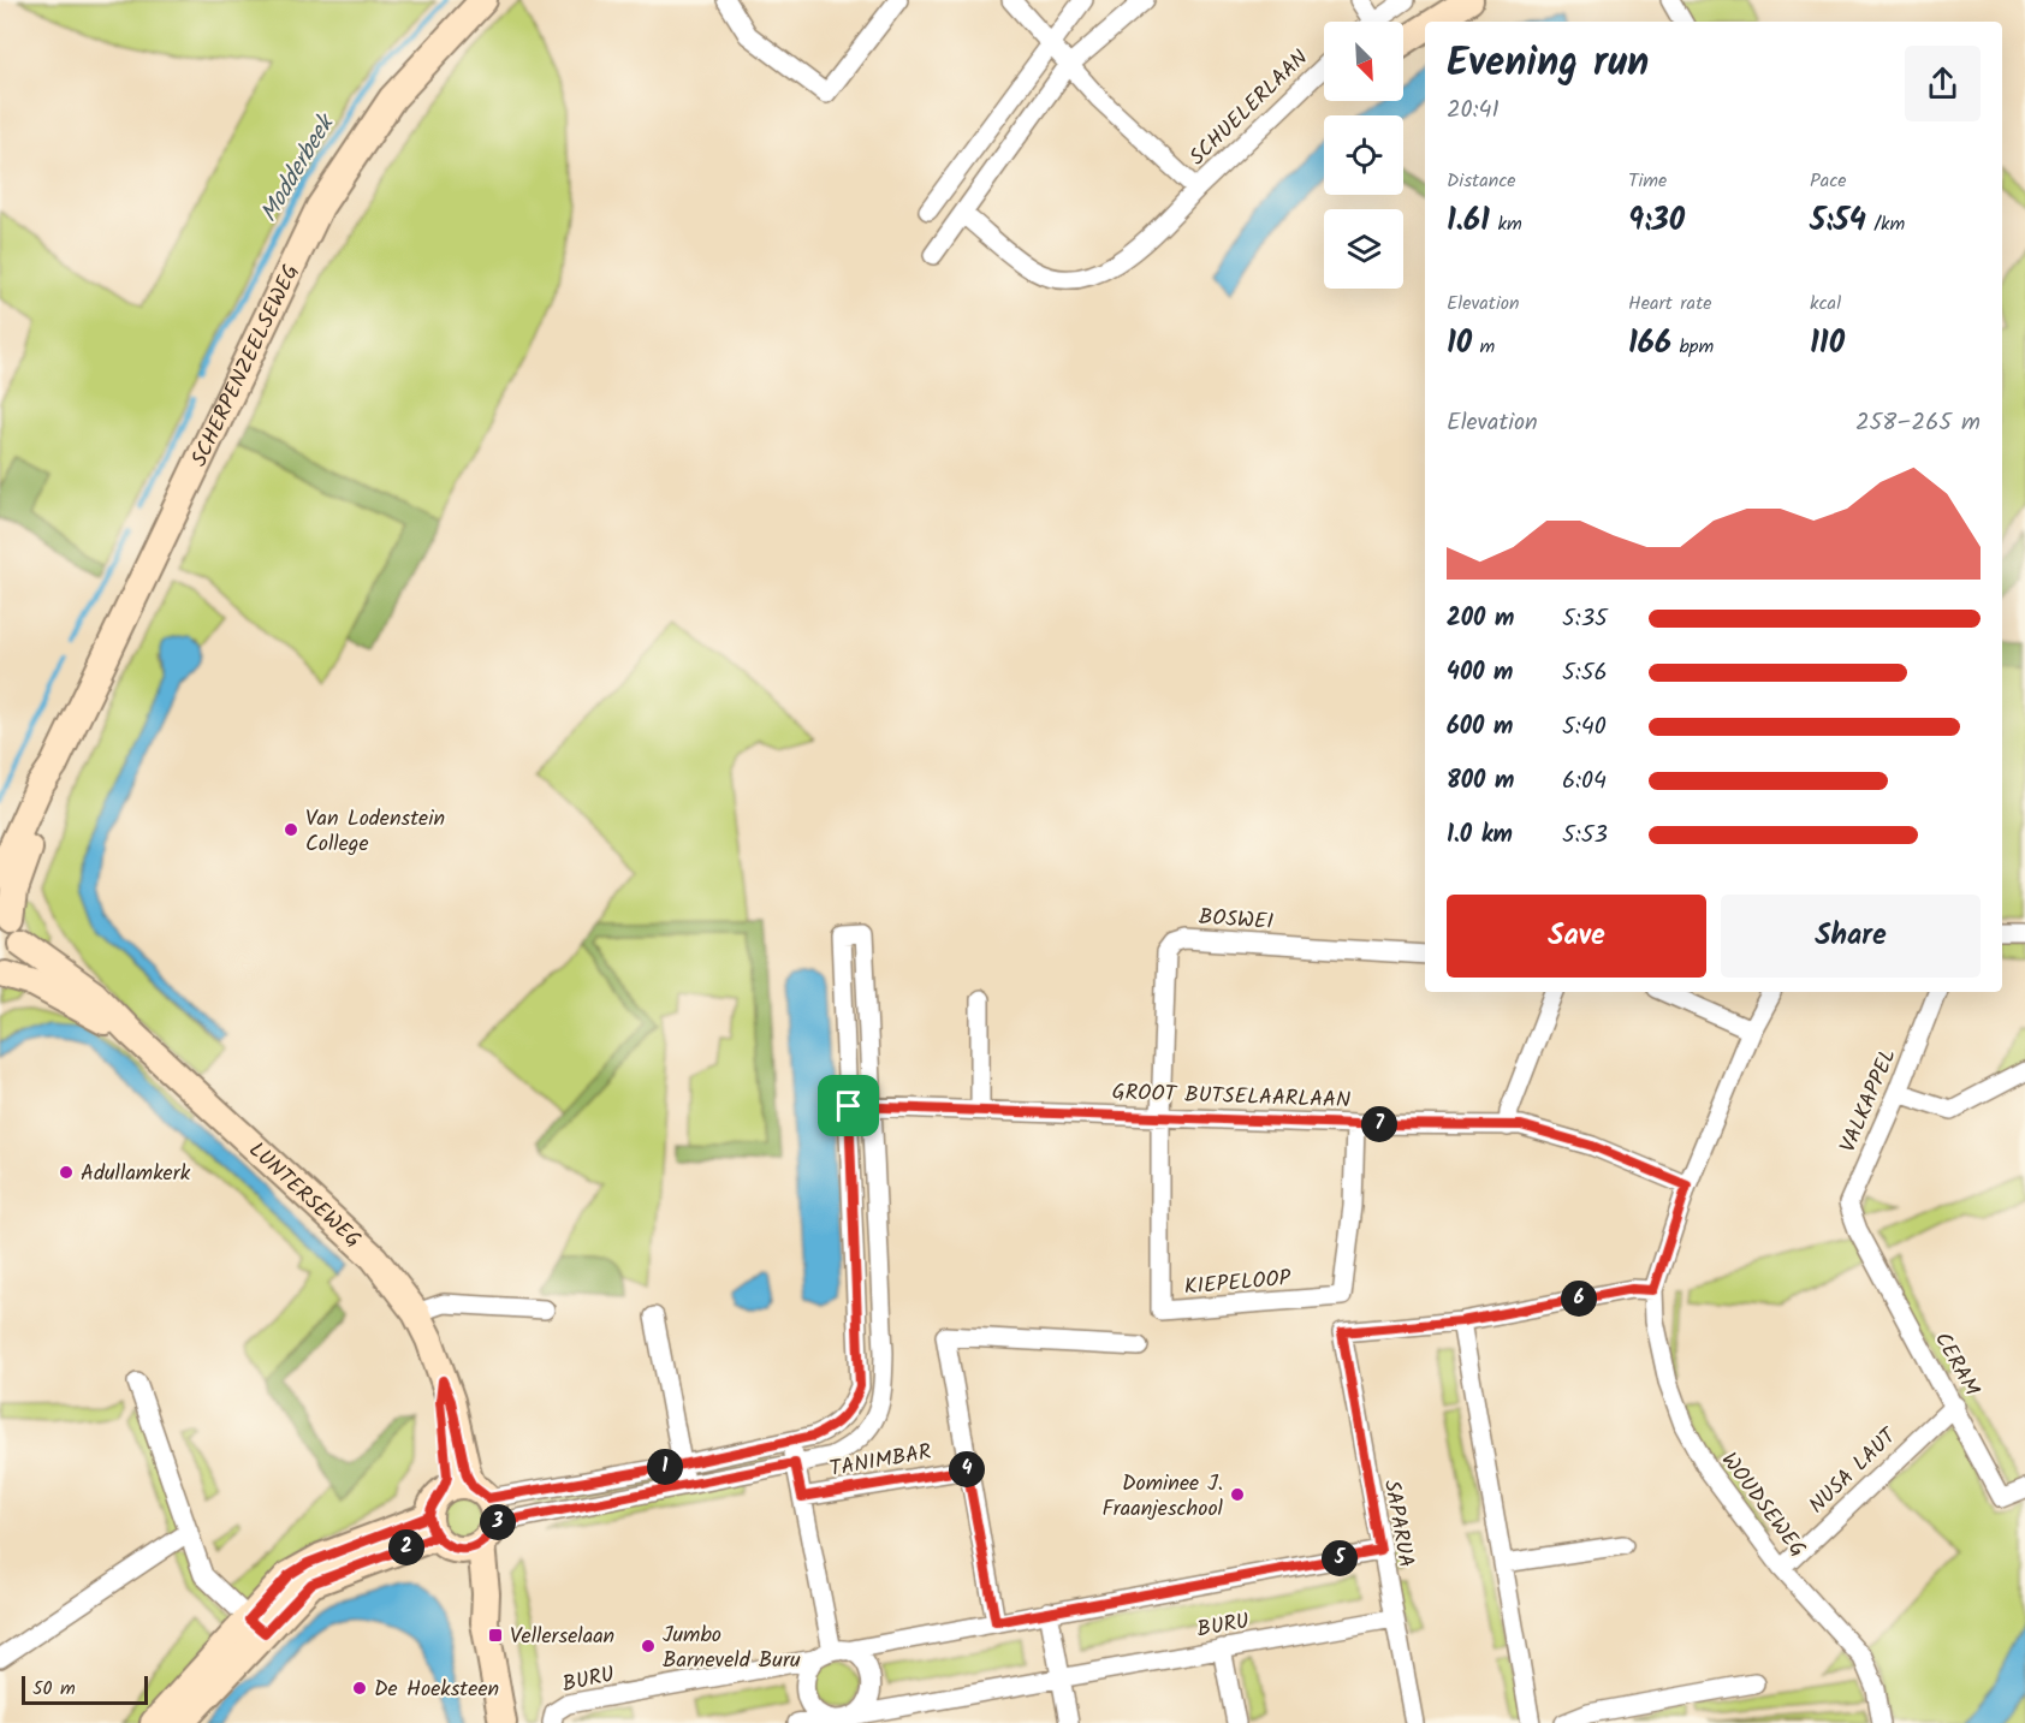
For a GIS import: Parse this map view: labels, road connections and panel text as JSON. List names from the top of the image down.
{
  "streets": {
    "main road": ["SCHERPENZEELSEWEG", "LUNTERSEWEG"],
    "street": [
      "SCHUELERLAAN",
      "BOSWEI",
      "GROOT BUTSELAARLAAN",
      "VALKAPPEL",
      "KIEPELOOP",
      "CERAM",
      "TANIMBAR",
      "NUSA LAUT",
      "WOUDSEWEG",
      "SAPARUA",
      "BURU"
    ]
  },
  "crossings": [
    ["BOSWEI", "GROOT BUTSELAARLAAN"],
    ["BOSWEI", "KIEPELOOP"],
    ["GROOT BUTSELAARLAAN", "KIEPELOOP"],
    ["VALKAPPEL", "CERAM"],
    ["CERAM", "NUSA LAUT"],
    ["TANIMBAR", "BURU"],
    ["NUSA LAUT", "WOUDSEWEG"],
    ["SAPARUA", "BURU"]
  ],
  "water": ["Modderbeek"],
  "places": {
    "other": [
      "Van Lodenstein College",
      "Adullamkerk",
      "Dominee J. Fraanjeschool",
      "Jumbo Barneveld Buru",
      "De Hoeksteen"
    ],
    "transit": ["Vellerselaan"]
  },
  "scale_bar": "50 m",
  "north": "bottom right",
  "page": {
    "heading": ["Evening run", "20:41"],
    "stats": [
      ["Distance", "1.61 km"],
      ["Time", "9:30"],
      ["Pace", "5:54 /km"],
      ["Elevation", "10 m"],
      ["Heart rate", "166 bpm"],
      ["kcal", "110"]
    ],
    "chart": ["Elevation", "258–265 m"],
    "list": [
      {
        "name": "200 m",
        "note": "5:35"
      },
      {
        "name": "400 m",
        "note": "5:56"
      },
      {
        "name": "600 m",
        "note": "5:40"
      },
      {
        "name": "800 m",
        "note": "6:04"
      },
      {
        "name": "1.0 km",
        "note": "5:53"
      }
    ],
    "buttons": ["Save", "Share"],
    "pins": [
      "7",
      "6",
      "1",
      "4",
      "3",
      "2",
      "5"
    ],
    "scale": "50 m"
  }
}
